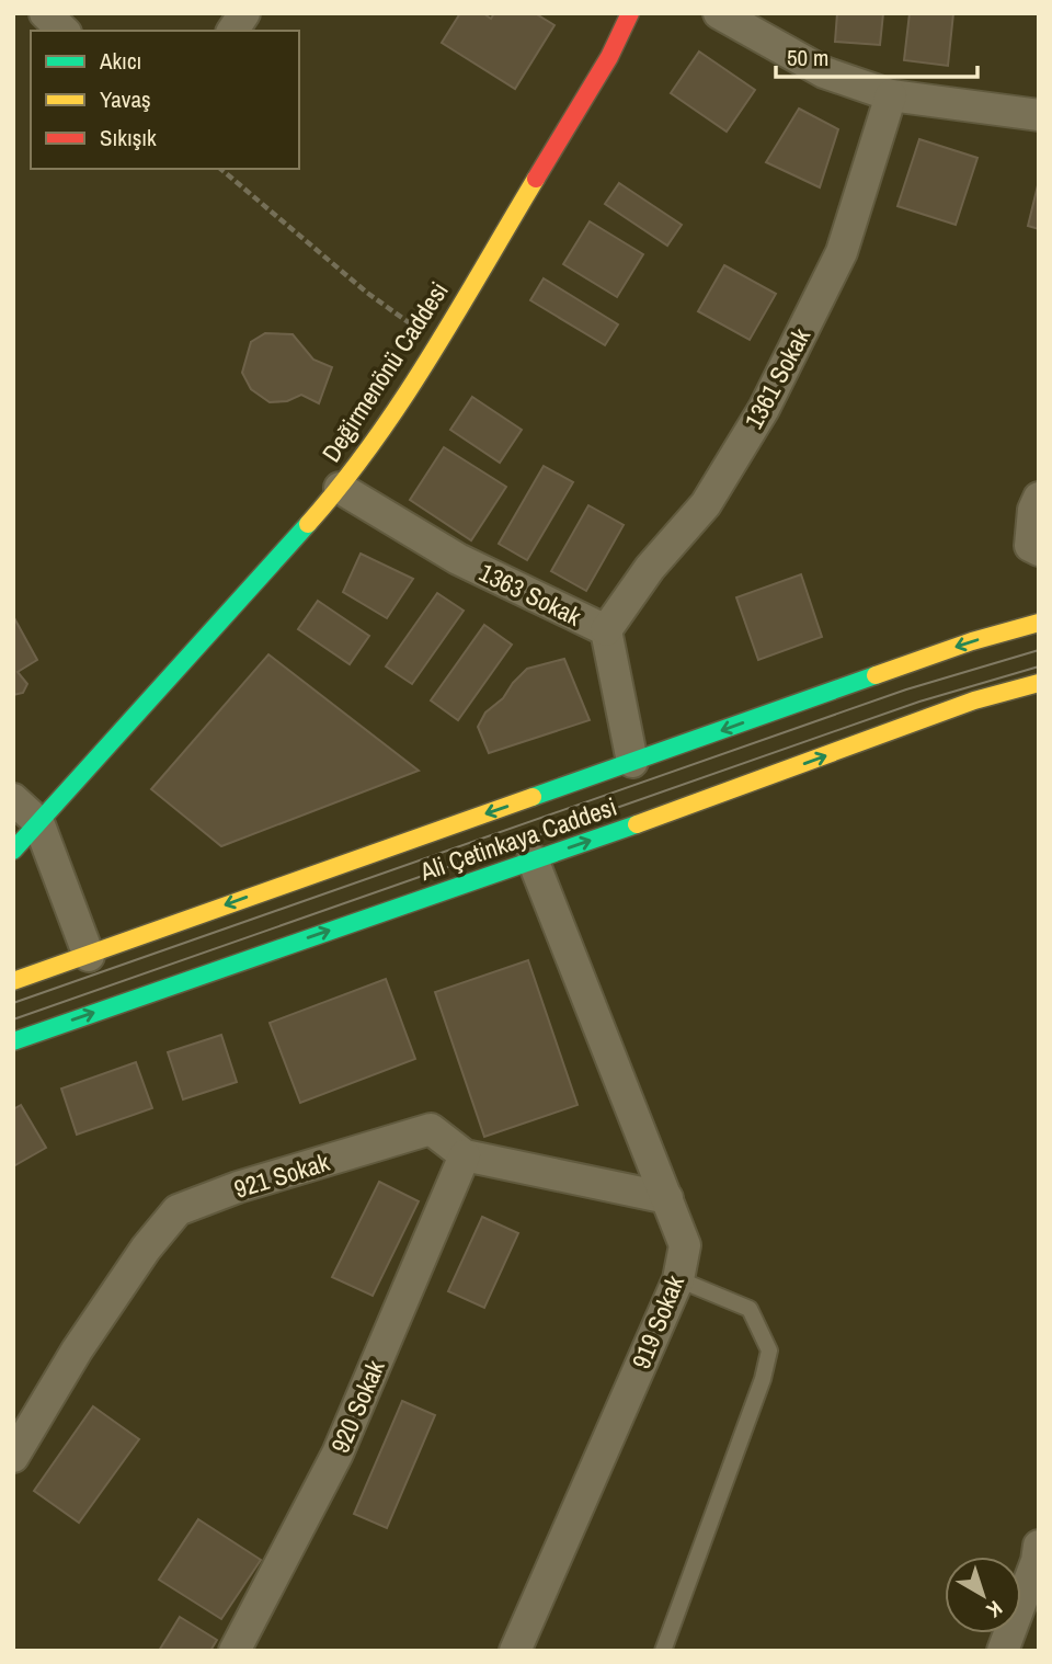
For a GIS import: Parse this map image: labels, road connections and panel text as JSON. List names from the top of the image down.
{
  "streets": {
    "main road": ["Değirmenönü Caddesi", "Ali Çetinkaya Caddesi"],
    "street": [
      "1361 Sokak",
      "1363 Sokak",
      "921 Sokak",
      "919 Sokak",
      "920 Sokak"
    ]
  },
  "crossings": [
    ["Değirmenönü Caddesi", "1363 Sokak"],
    ["1361 Sokak", "1363 Sokak"],
    ["Ali Çetinkaya Caddesi", "919 Sokak"],
    ["921 Sokak", "919 Sokak"],
    ["921 Sokak", "920 Sokak"]
  ],
  "legend": ["Akıcı", "Yavaş", "Sıkışık"],
  "scale_bar": "50 m",
  "north": "bottom right"
}
